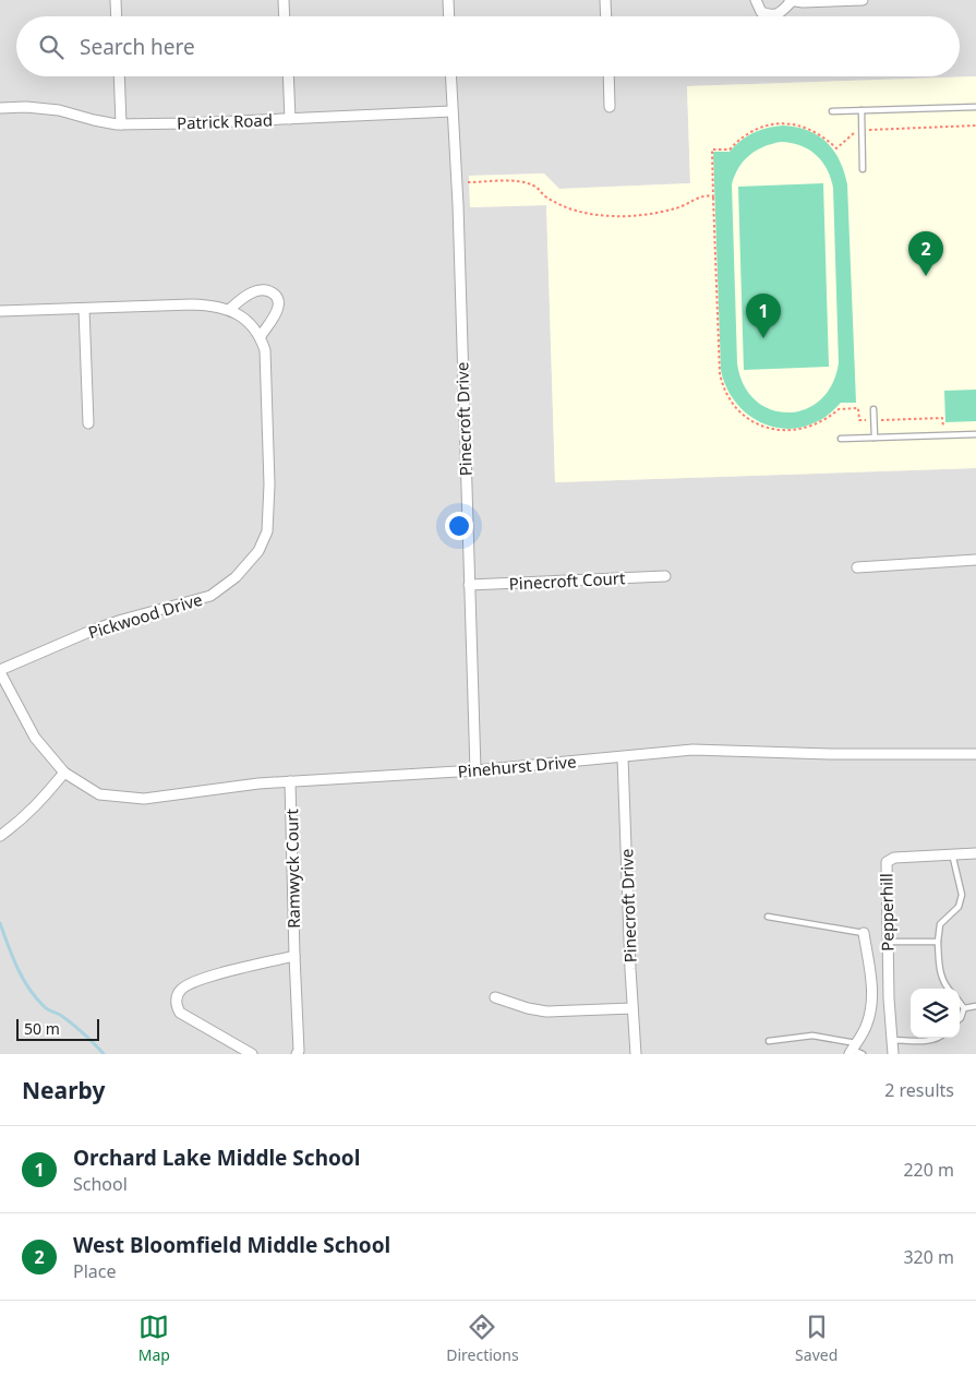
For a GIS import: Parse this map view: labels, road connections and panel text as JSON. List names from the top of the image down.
{
  "streets": {
    "street": [
      "Patrick Road",
      "Pinecroft Drive",
      "Pinecroft Court",
      "Pickwood Drive",
      "Pinehurst Drive",
      "Ramwyck Court",
      "Pepperhill"
    ]
  },
  "crossings": [
    ["Patrick Road", "Pinecroft Drive"],
    ["Pinecroft Drive", "Pinecroft Court"],
    ["Pinecroft Drive", "Pinehurst Drive"],
    ["Pickwood Drive", "Pinehurst Drive"],
    ["Pinehurst Drive", "Ramwyck Court"]
  ],
  "scale_bar": "50 m",
  "page": {
    "search": "Search here",
    "pins": ["2", "1"],
    "scale": "50 m",
    "heading": ["Nearby", "2 results"],
    "list": [
      {
        "mark": "1",
        "name": "Orchard Lake Middle School",
        "note": "School",
        "value": "220 m"
      },
      {
        "mark": "2",
        "name": "West Bloomfield Middle School",
        "note": "Place",
        "value": "320 m"
      }
    ],
    "nav": ["Map", "Directions", "Saved"]
  }
}
